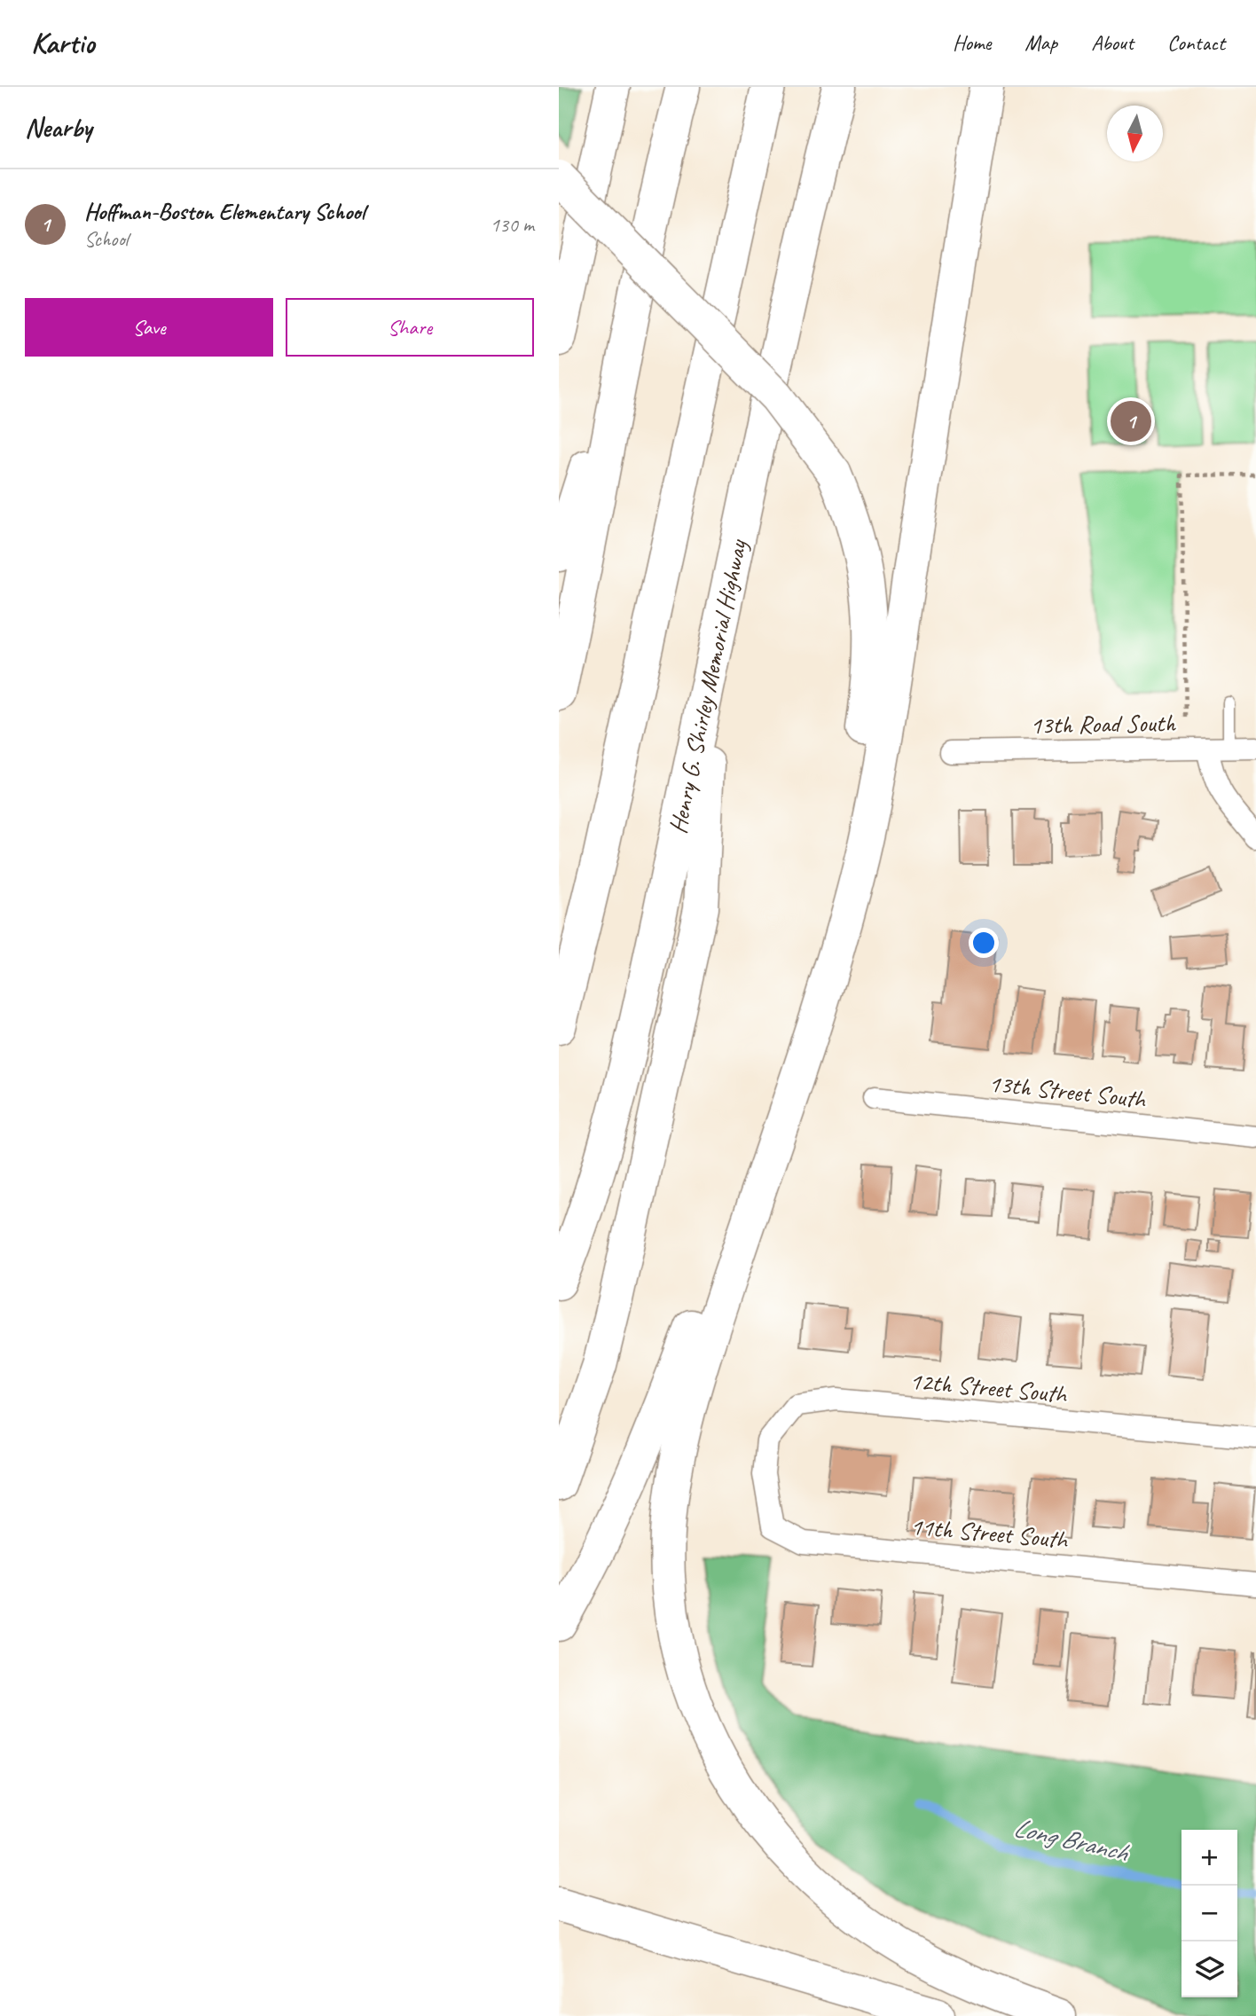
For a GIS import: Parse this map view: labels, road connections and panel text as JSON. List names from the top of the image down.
{
  "streets": {
    "highway": ["Henry G. Shirley Memorial Highway"],
    "street": [
      "13th Road South",
      "13th Street South",
      "12th Street South",
      "11th Street South"
    ]
  },
  "crossings": [
    ["12th Street South", "11th Street South"]
  ],
  "water": ["Long Branch"],
  "north": "bottom",
  "page": {
    "header": "Kartio",
    "nav": [
      "Home",
      "Map",
      "About",
      "Contact"
    ],
    "heading": "Nearby",
    "list": [
      {
        "mark": "1",
        "name": "Hoffman-Boston Elementary School",
        "note": "School",
        "value": "130 m"
      }
    ],
    "buttons": ["Save", "Share"],
    "pins": "1",
    "map_buttons": ["+", "−"]
  }
}
